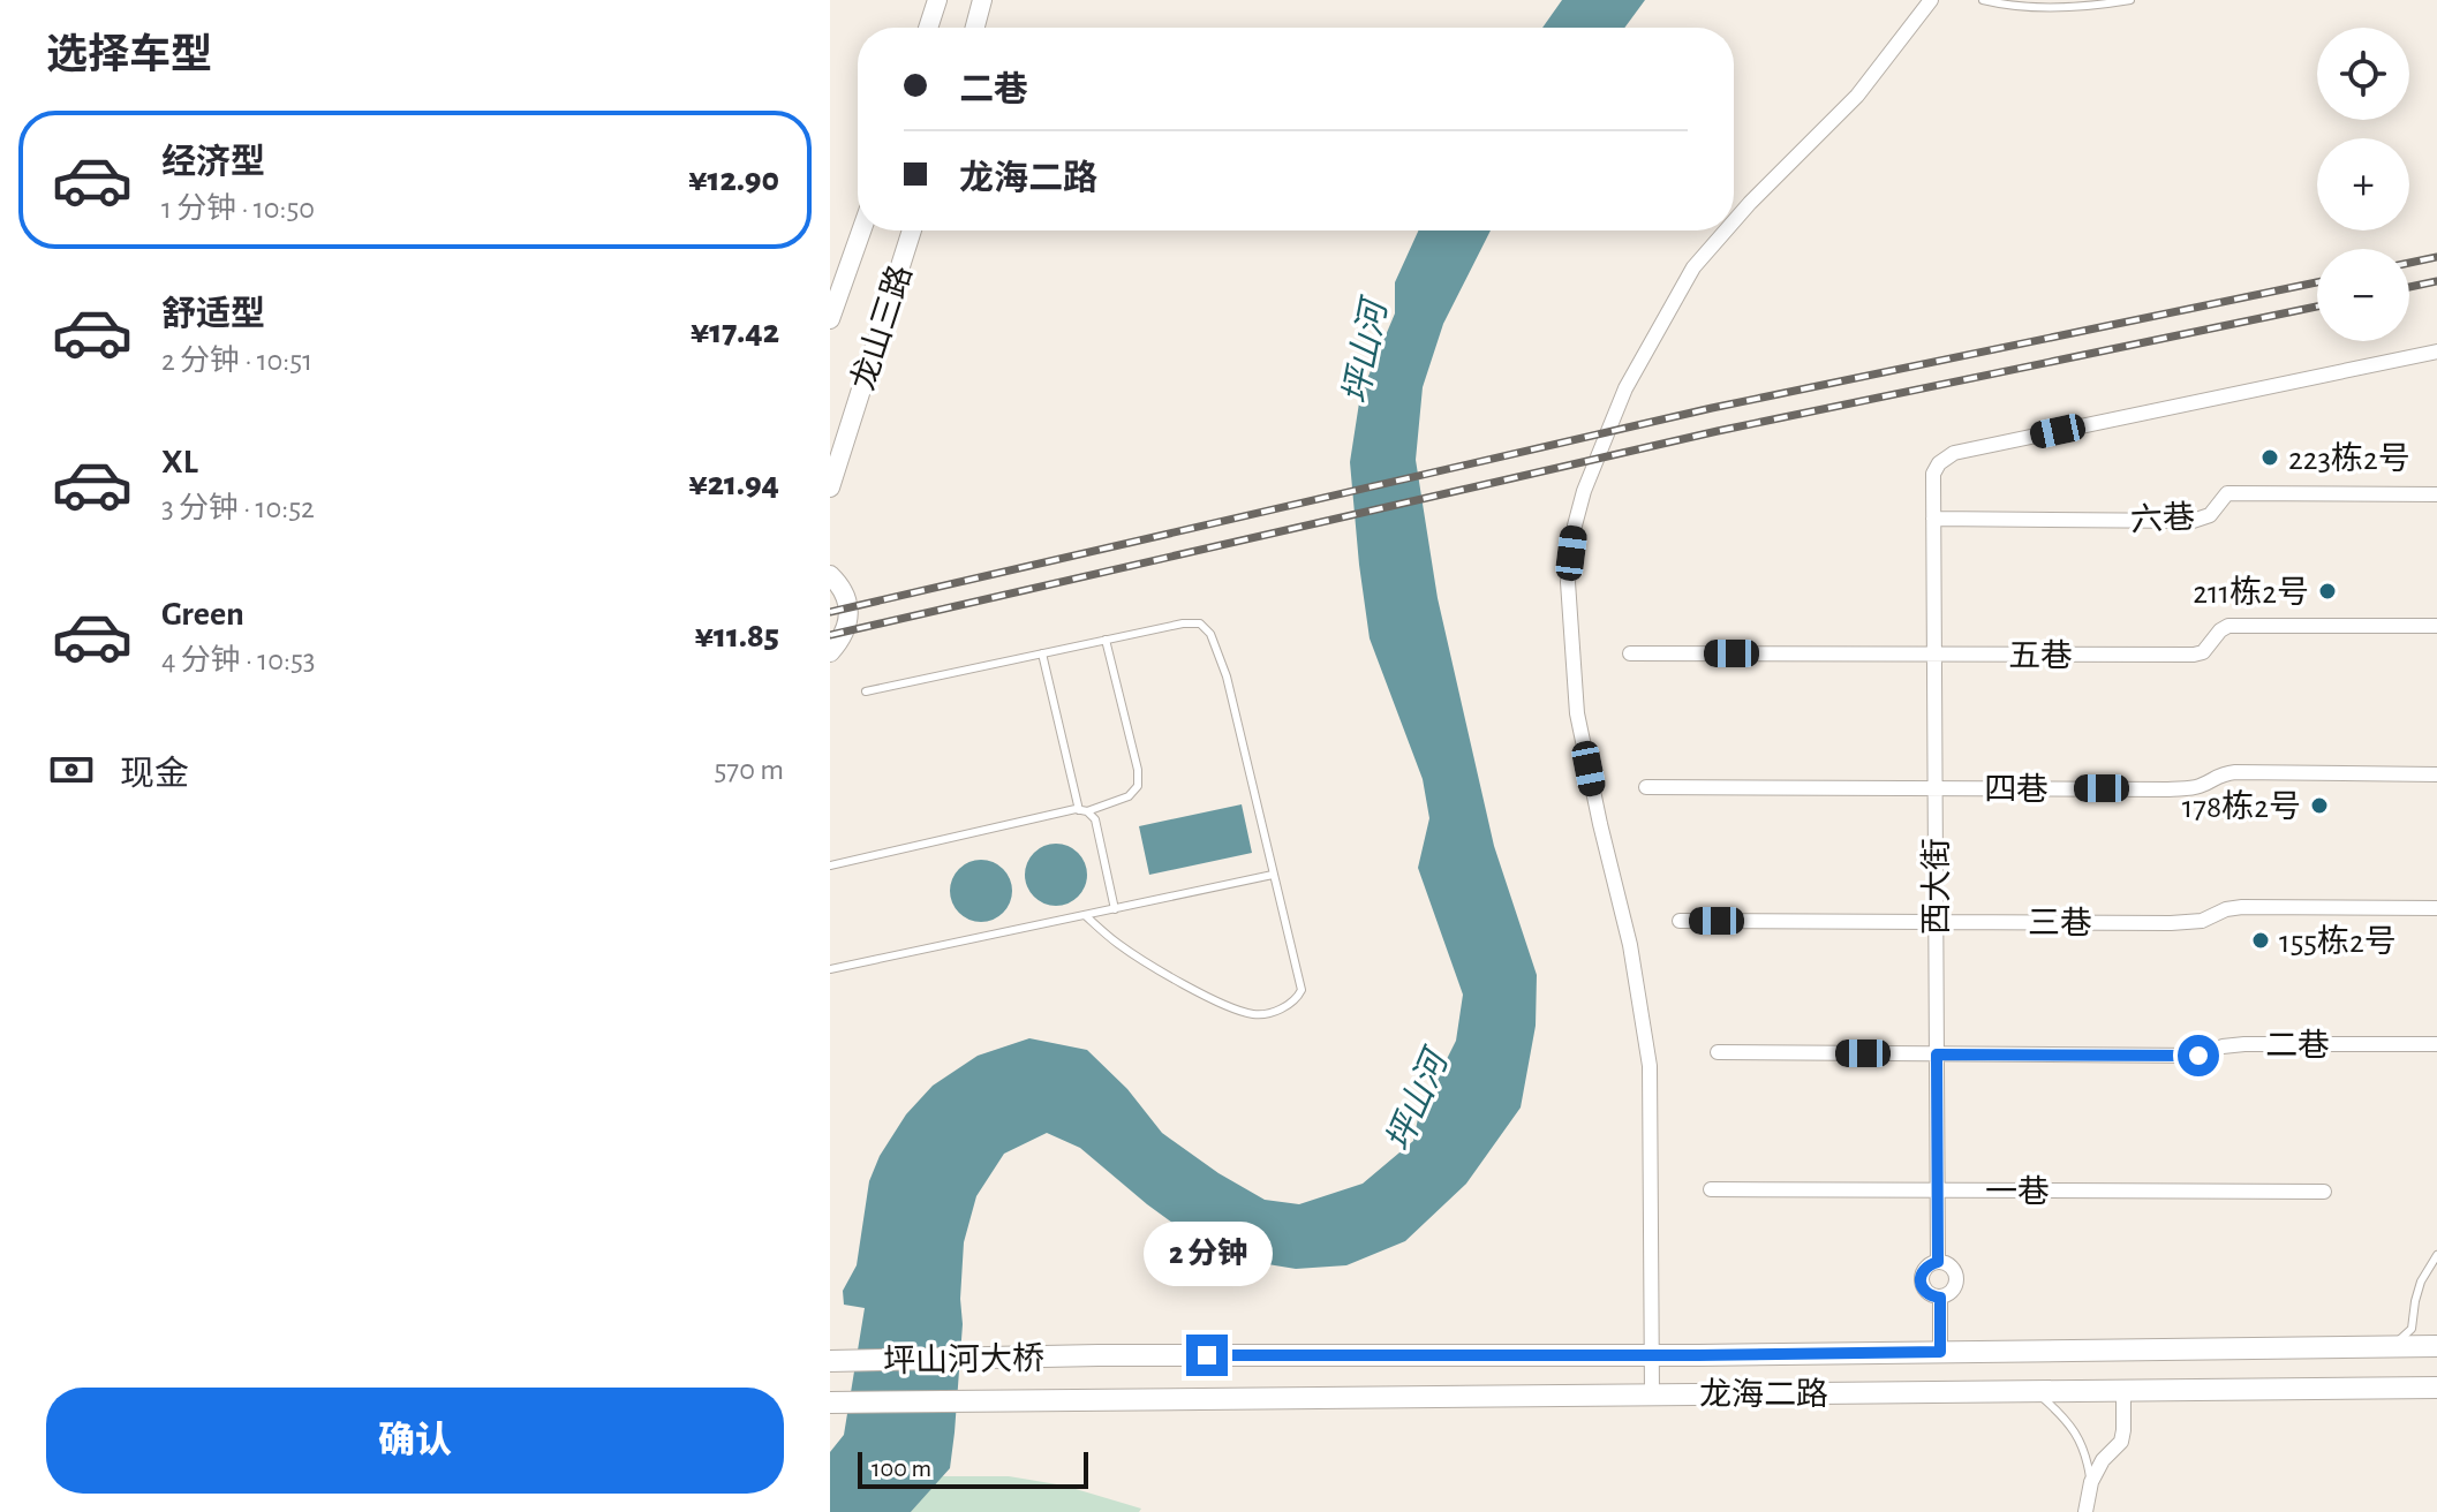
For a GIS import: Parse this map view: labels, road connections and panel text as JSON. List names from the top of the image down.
{
  "streets": {
    "main road": ["坪山河大桥", "龙海二路"],
    "street": [
      "龙山三路",
      "六巷",
      "五巷",
      "四巷",
      "西大街",
      "三巷",
      "二巷",
      "一巷"
    ]
  },
  "crossings": [
    ["六巷", "西大街"],
    ["五巷", "西大街"],
    ["四巷", "西大街"],
    ["西大街", "三巷"],
    ["西大街", "二巷"],
    ["西大街", "一巷"],
    ["坪山河大桥", "龙海二路"]
  ],
  "water": ["坪山河"],
  "places": [
    "223栋2号",
    "211栋2号",
    "178栋2号",
    "155栋2号"
  ],
  "scale_bar": "100 m",
  "page": {
    "heading": "选择车型",
    "map_buttons": ["+", "−"],
    "banner": ["二巷", "龙海二路"],
    "list": [
      {
        "name": "经济型",
        "note": "1 分钟 · 10:50",
        "value": "¥12.90"
      },
      {
        "name": "舒适型",
        "note": "2 分钟 · 10:51",
        "value": "¥17.42"
      },
      {
        "name": "XL",
        "note": "3 分钟 · 10:52",
        "value": "¥21.94"
      },
      {
        "name": "Green",
        "note": "4 分钟 · 10:53",
        "value": "¥11.85"
      }
    ],
    "pay": ["现金", "570 m"],
    "bubble": "2 分钟",
    "buttons": "确认",
    "scale": "100 m"
  }
}
